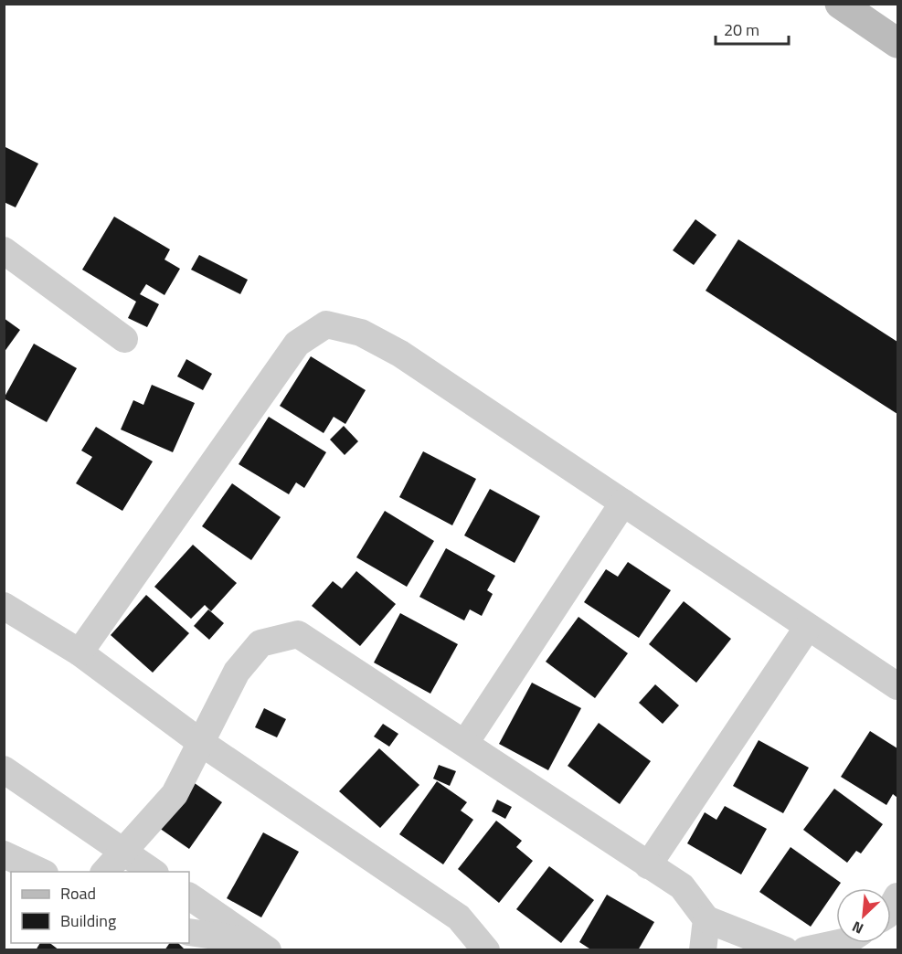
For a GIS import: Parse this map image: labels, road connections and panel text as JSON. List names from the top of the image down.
{
  "legend": ["Road", "Building"],
  "scale_bar": "20 m",
  "north": "bottom left"
}
